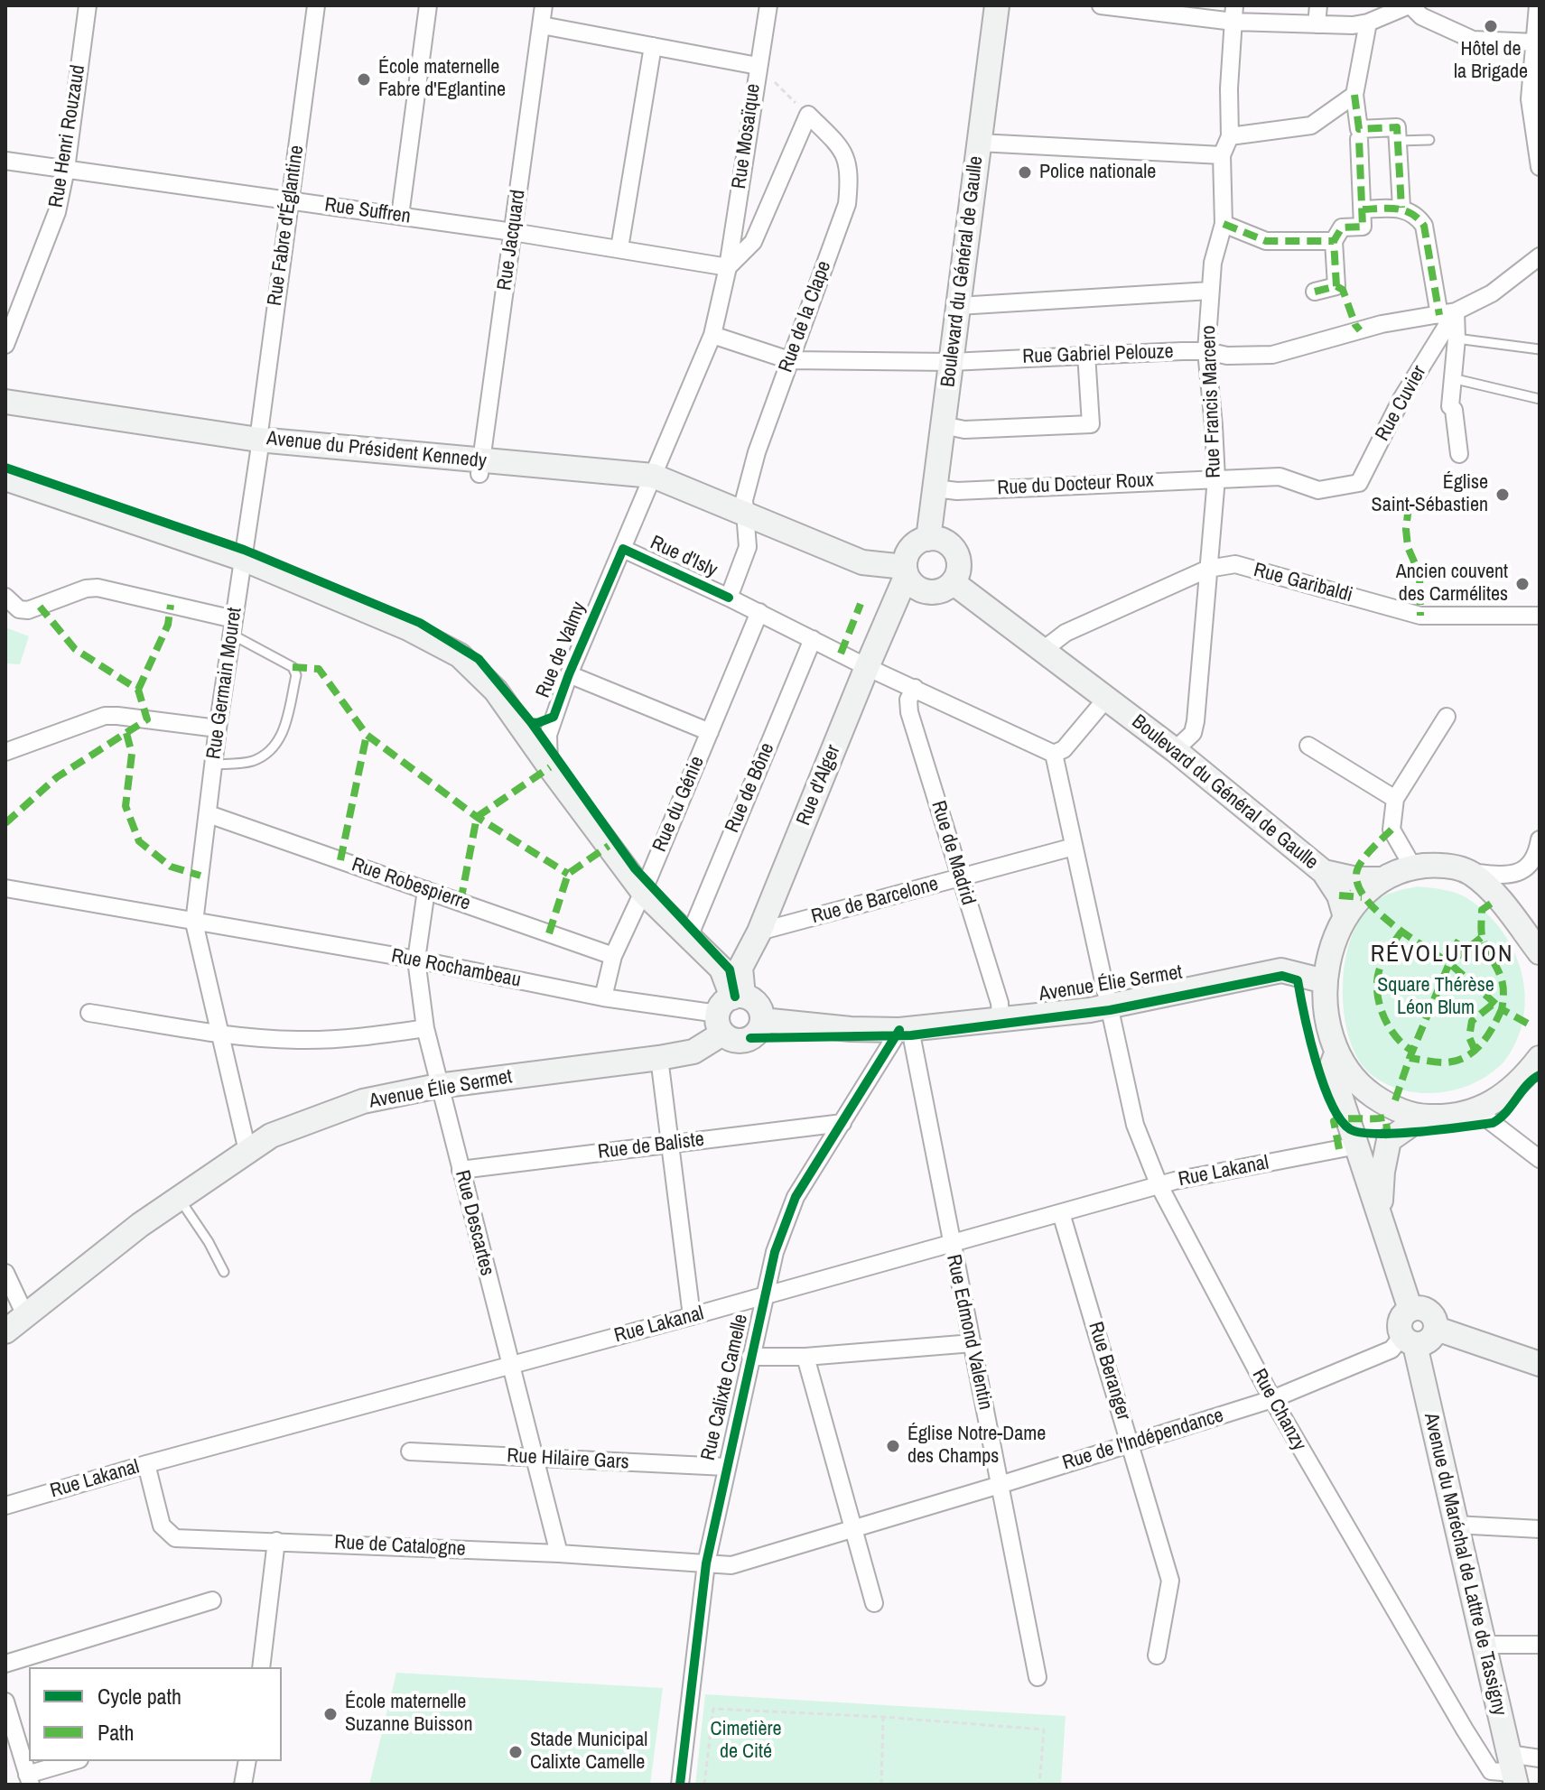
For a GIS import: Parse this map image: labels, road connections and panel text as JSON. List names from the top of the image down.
{
  "streets": {
    "main road": [
      "Boulevard du Général de Gaulle",
      "Avenue du Président Kennedy",
      "Rue d'Alger",
      "Avenue Élie Sermet",
      "Avenue du Maréchal de Lattre de Tassigny"
    ],
    "street": [
      "Rue Henri Rouzaud",
      "Rue Mosaïque",
      "Rue Suffren",
      "Rue Fabre d'Églantine",
      "Rue Jacquard",
      "Rue de la Clape",
      "Rue Gabriel Pelouze",
      "Rue Francis Marcero",
      "Rue Cuvier",
      "Rue du Docteur Roux",
      "Rue d'Isly",
      "Rue Garibaldi",
      "Rue de Valmy",
      "Rue Germain Mouret",
      "Rue de Bône",
      "Rue du Génie",
      "Rue de Madrid",
      "Rue Robespierre",
      "Rue de Barcelone",
      "Rue Rochambeau",
      "Rue de Baliste",
      "Rue Lakanal",
      "Rue Descartes",
      "Rue Edmond Valentin",
      "Rue Beranger",
      "Rue Calixte Camelle",
      "Rue Chanzy",
      "Rue de l'Indépendance",
      "Rue Hilaire Gars",
      "Rue de Catalogne"
    ]
  },
  "crossings": [
    ["Rue Henri Rouzaud", "Rue Suffren"],
    ["Rue Mosaïque", "Rue Suffren"],
    ["Rue Mosaïque", "Rue de Valmy"],
    ["Rue Suffren", "Rue Fabre d'Églantine"],
    ["Rue Suffren", "Rue Jacquard"],
    ["Rue Suffren", "Rue de Valmy"],
    ["Rue Fabre d'Églantine", "Avenue du Président Kennedy"],
    ["Rue Fabre d'Églantine", "Rue Germain Mouret"],
    ["Rue Jacquard", "Avenue du Président Kennedy"],
    ["Boulevard du Général de Gaulle", "Rue Gabriel Pelouze"],
    ["Boulevard du Général de Gaulle", "Rue Francis Marcero"],
    ["Boulevard du Général de Gaulle", "Avenue du Président Kennedy"],
    ["Boulevard du Général de Gaulle", "Rue du Docteur Roux"],
    ["Boulevard du Général de Gaulle", "Rue Garibaldi"],
    ["Boulevard du Général de Gaulle", "Rue d'Alger"],
    ["Rue de la Clape", "Rue Gabriel Pelouze"],
    ["Rue de la Clape", "Avenue du Président Kennedy"],
    ["Rue de la Clape", "Rue d'Isly"],
    ["Rue Gabriel Pelouze", "Rue Francis Marcero"],
    ["Rue Gabriel Pelouze", "Rue Cuvier"],
    ["Rue Gabriel Pelouze", "Rue de Valmy"],
    ["Rue Francis Marcero", "Rue Cuvier"],
    ["Rue Francis Marcero", "Rue du Docteur Roux"],
    ["Rue Francis Marcero", "Rue Garibaldi"],
    ["Rue Cuvier", "Rue du Docteur Roux"],
    ["Avenue du Président Kennedy", "Rue de Valmy"],
    ["Avenue du Président Kennedy", "Rue Germain Mouret"],
    ["Avenue du Président Kennedy", "Rue d'Alger"],
    ["Rue d'Isly", "Rue de Valmy"],
    ["Rue d'Isly", "Rue d'Alger"],
    ["Rue d'Isly", "Rue de Bône"],
    ["Rue d'Isly", "Rue du Génie"],
    ["Rue d'Isly", "Rue de Madrid"],
    ["Rue d'Isly", "Rue Chanzy"],
    ["Rue Germain Mouret", "Rue Robespierre"],
    ["Rue Germain Mouret", "Rue Rochambeau"],
    ["Rue d'Alger", "Rue de Barcelone"],
    ["Rue d'Alger", "Rue Rochambeau"],
    ["Rue d'Alger", "Avenue Élie Sermet"],
    ["Rue du Génie", "Rue Robespierre"],
    ["Rue du Génie", "Rue Rochambeau"],
    ["Rue de Madrid", "Rue de Barcelone"],
    ["Rue de Madrid", "Avenue Élie Sermet"],
    ["Rue Robespierre", "Rue Descartes"],
    ["Rue de Barcelone", "Rue Chanzy"],
    ["Rue Rochambeau", "Avenue Élie Sermet"],
    ["Rue Rochambeau", "Rue Descartes"],
    ["Avenue Élie Sermet", "Rue Descartes"],
    ["Avenue Élie Sermet", "Rue Edmond Valentin"],
    ["Avenue Élie Sermet", "Rue Calixte Camelle"],
    ["Avenue Élie Sermet", "Rue Chanzy"],
    ["Rue de Baliste", "Rue Descartes"],
    ["Rue de Baliste", "Rue Calixte Camelle"],
    ["Rue Lakanal", "Rue Descartes"],
    ["Rue Lakanal", "Rue Edmond Valentin"],
    ["Rue Lakanal", "Rue Beranger"],
    ["Rue Lakanal", "Rue Calixte Camelle"],
    ["Rue Lakanal", "Rue Chanzy"],
    ["Rue Lakanal", "Rue de Catalogne"],
    ["Rue Descartes", "Rue Hilaire Gars"],
    ["Rue Descartes", "Rue de Catalogne"],
    ["Rue Edmond Valentin", "Rue Calixte Camelle"],
    ["Rue Edmond Valentin", "Rue de l'Indépendance"],
    ["Rue Beranger", "Rue de l'Indépendance"],
    ["Rue Calixte Camelle", "Rue de l'Indépendance"],
    ["Rue Calixte Camelle", "Rue Hilaire Gars"],
    ["Rue Calixte Camelle", "Rue de Catalogne"],
    ["Rue Chanzy", "Rue de l'Indépendance"],
    ["Rue Chanzy", "Avenue du Maréchal de Lattre de Tassigny"],
    ["Rue de l'Indépendance", "Rue de Catalogne"],
    ["Rue de l'Indépendance", "Avenue du Maréchal de Lattre de Tassigny"]
  ],
  "districts": ["RÉVOLUTION"],
  "parks": ["Square Thérèse Léon Blum", "Cimetière de Cité"],
  "places": [
    "Hôtel de la Brigade",
    "École maternelle Fabre d'Eglantine",
    "Police nationale",
    "Église Saint-Sébastien",
    "Ancien couvent des Carmélites",
    "Église Notre-Dame des Champs",
    "École maternelle Suzanne Buisson",
    "Stade Municipal Calixte Camelle"
  ],
  "legend": ["Cycle path", "Path"]
}
